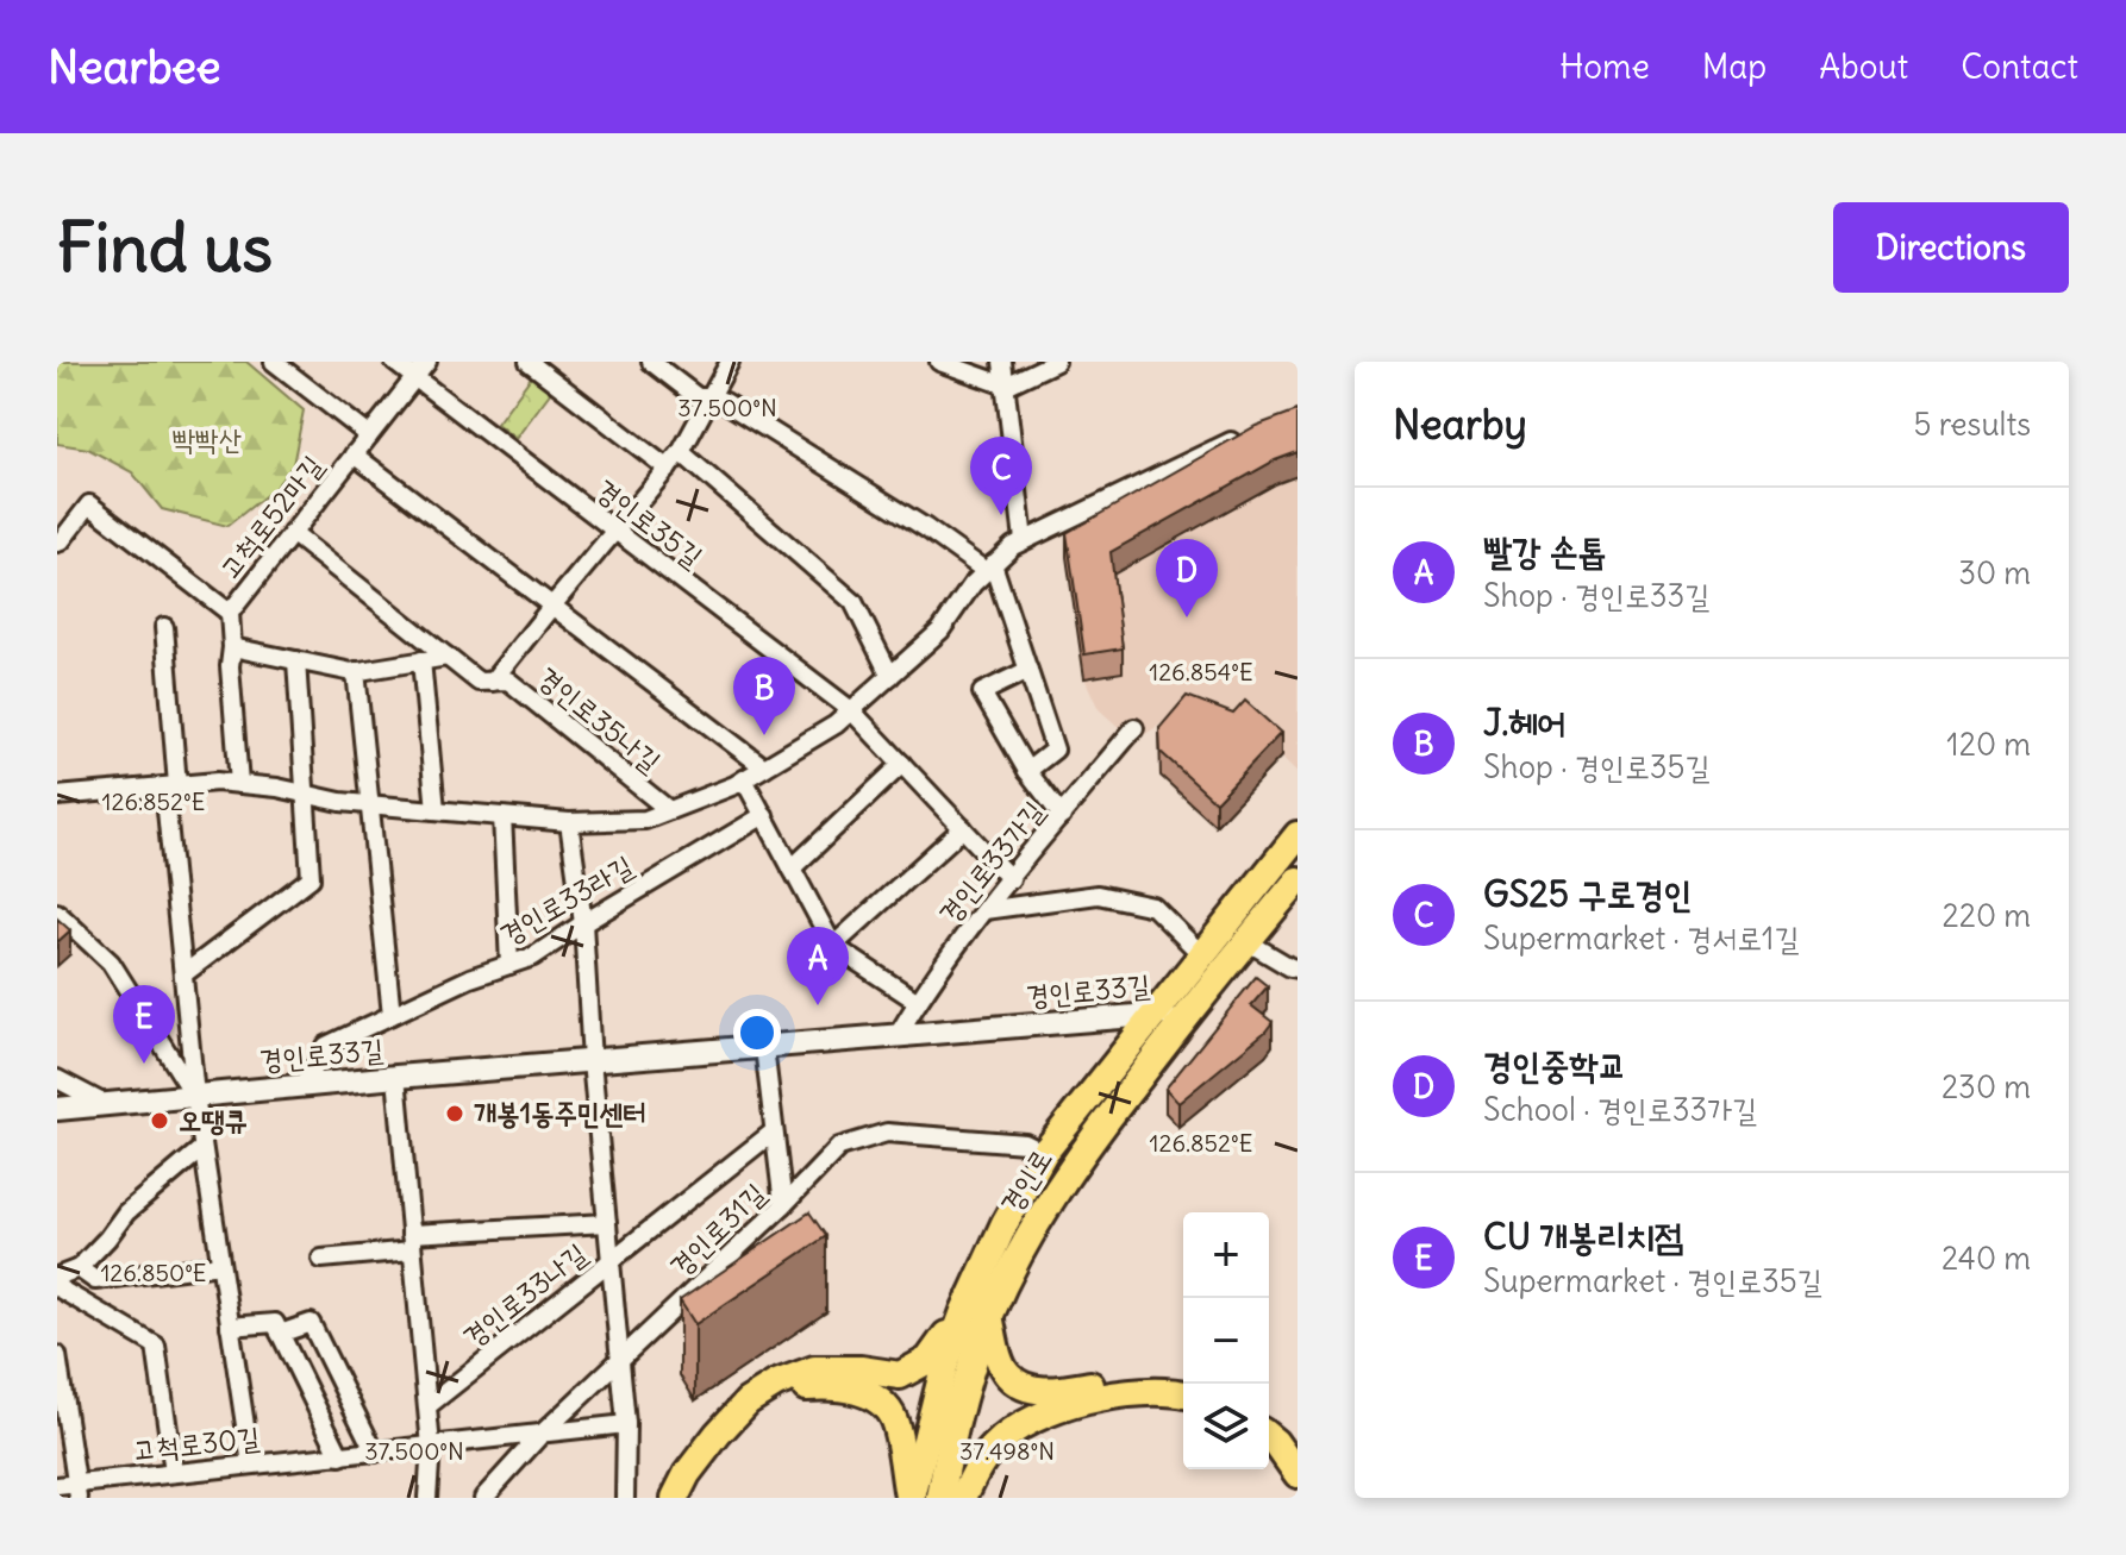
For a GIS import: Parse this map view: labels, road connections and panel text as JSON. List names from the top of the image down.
{
  "streets": {
    "main road": ["경인로"],
    "street": [
      "고척로52마길",
      "경인로35길",
      "경인로35나길",
      "경인로33가길",
      "경인로33라길",
      "경인로33길",
      "경인로31길",
      "경인로33나길",
      "고척로30길"
    ]
  },
  "crossings": [
    ["고척로52마길", "경인로35길"],
    ["고척로52마길", "경인로35나길"],
    ["경인로35길", "경인로35나길"],
    ["경인로35길", "경인로33가길"],
    ["경인로33가길", "경인로33길"],
    ["경인로33라길", "경인로33길"],
    ["경인로33길", "경인로"],
    ["경인로33길", "경인로33나길"],
    ["경인로", "경인로31길"],
    ["경인로31길", "경인로33나길"],
    ["경인로31길", "고척로30길"],
    ["경인로33나길", "고척로30길"]
  ],
  "parks": ["빡빡산"],
  "places": ["개봉1동주민센터", "오땡큐"],
  "page": {
    "header": "Nearbee",
    "nav": [
      "Home",
      "Map",
      "About",
      "Contact"
    ],
    "buttons": "Directions",
    "title": "Find us",
    "heading": ["Nearby", "5 results"],
    "pins": [
      "C",
      "D",
      "B",
      "A",
      "E"
    ],
    "list": [
      {
        "mark": "A",
        "name": "빨강 손톱",
        "note": "Shop · 경인로33길",
        "value": "30 m"
      },
      {
        "mark": "B",
        "name": "J.헤어",
        "note": "Shop · 경인로35길",
        "value": "120 m"
      },
      {
        "mark": "C",
        "name": "GS25 구로경인",
        "note": "Supermarket · 경서로1길",
        "value": "220 m"
      },
      {
        "mark": "D",
        "name": "경인중학교",
        "note": "School · 경인로33가길",
        "value": "230 m"
      },
      {
        "mark": "E",
        "name": "CU 개봉리치점",
        "note": "Supermarket · 경인로35길",
        "value": "240 m"
      }
    ],
    "map_buttons": ["+", "−"]
  },
  "coordinates": [
    "37.500°N",
    "126.854°E",
    "126.852°E",
    "126.850°E",
    "37.498°N"
  ]
}
